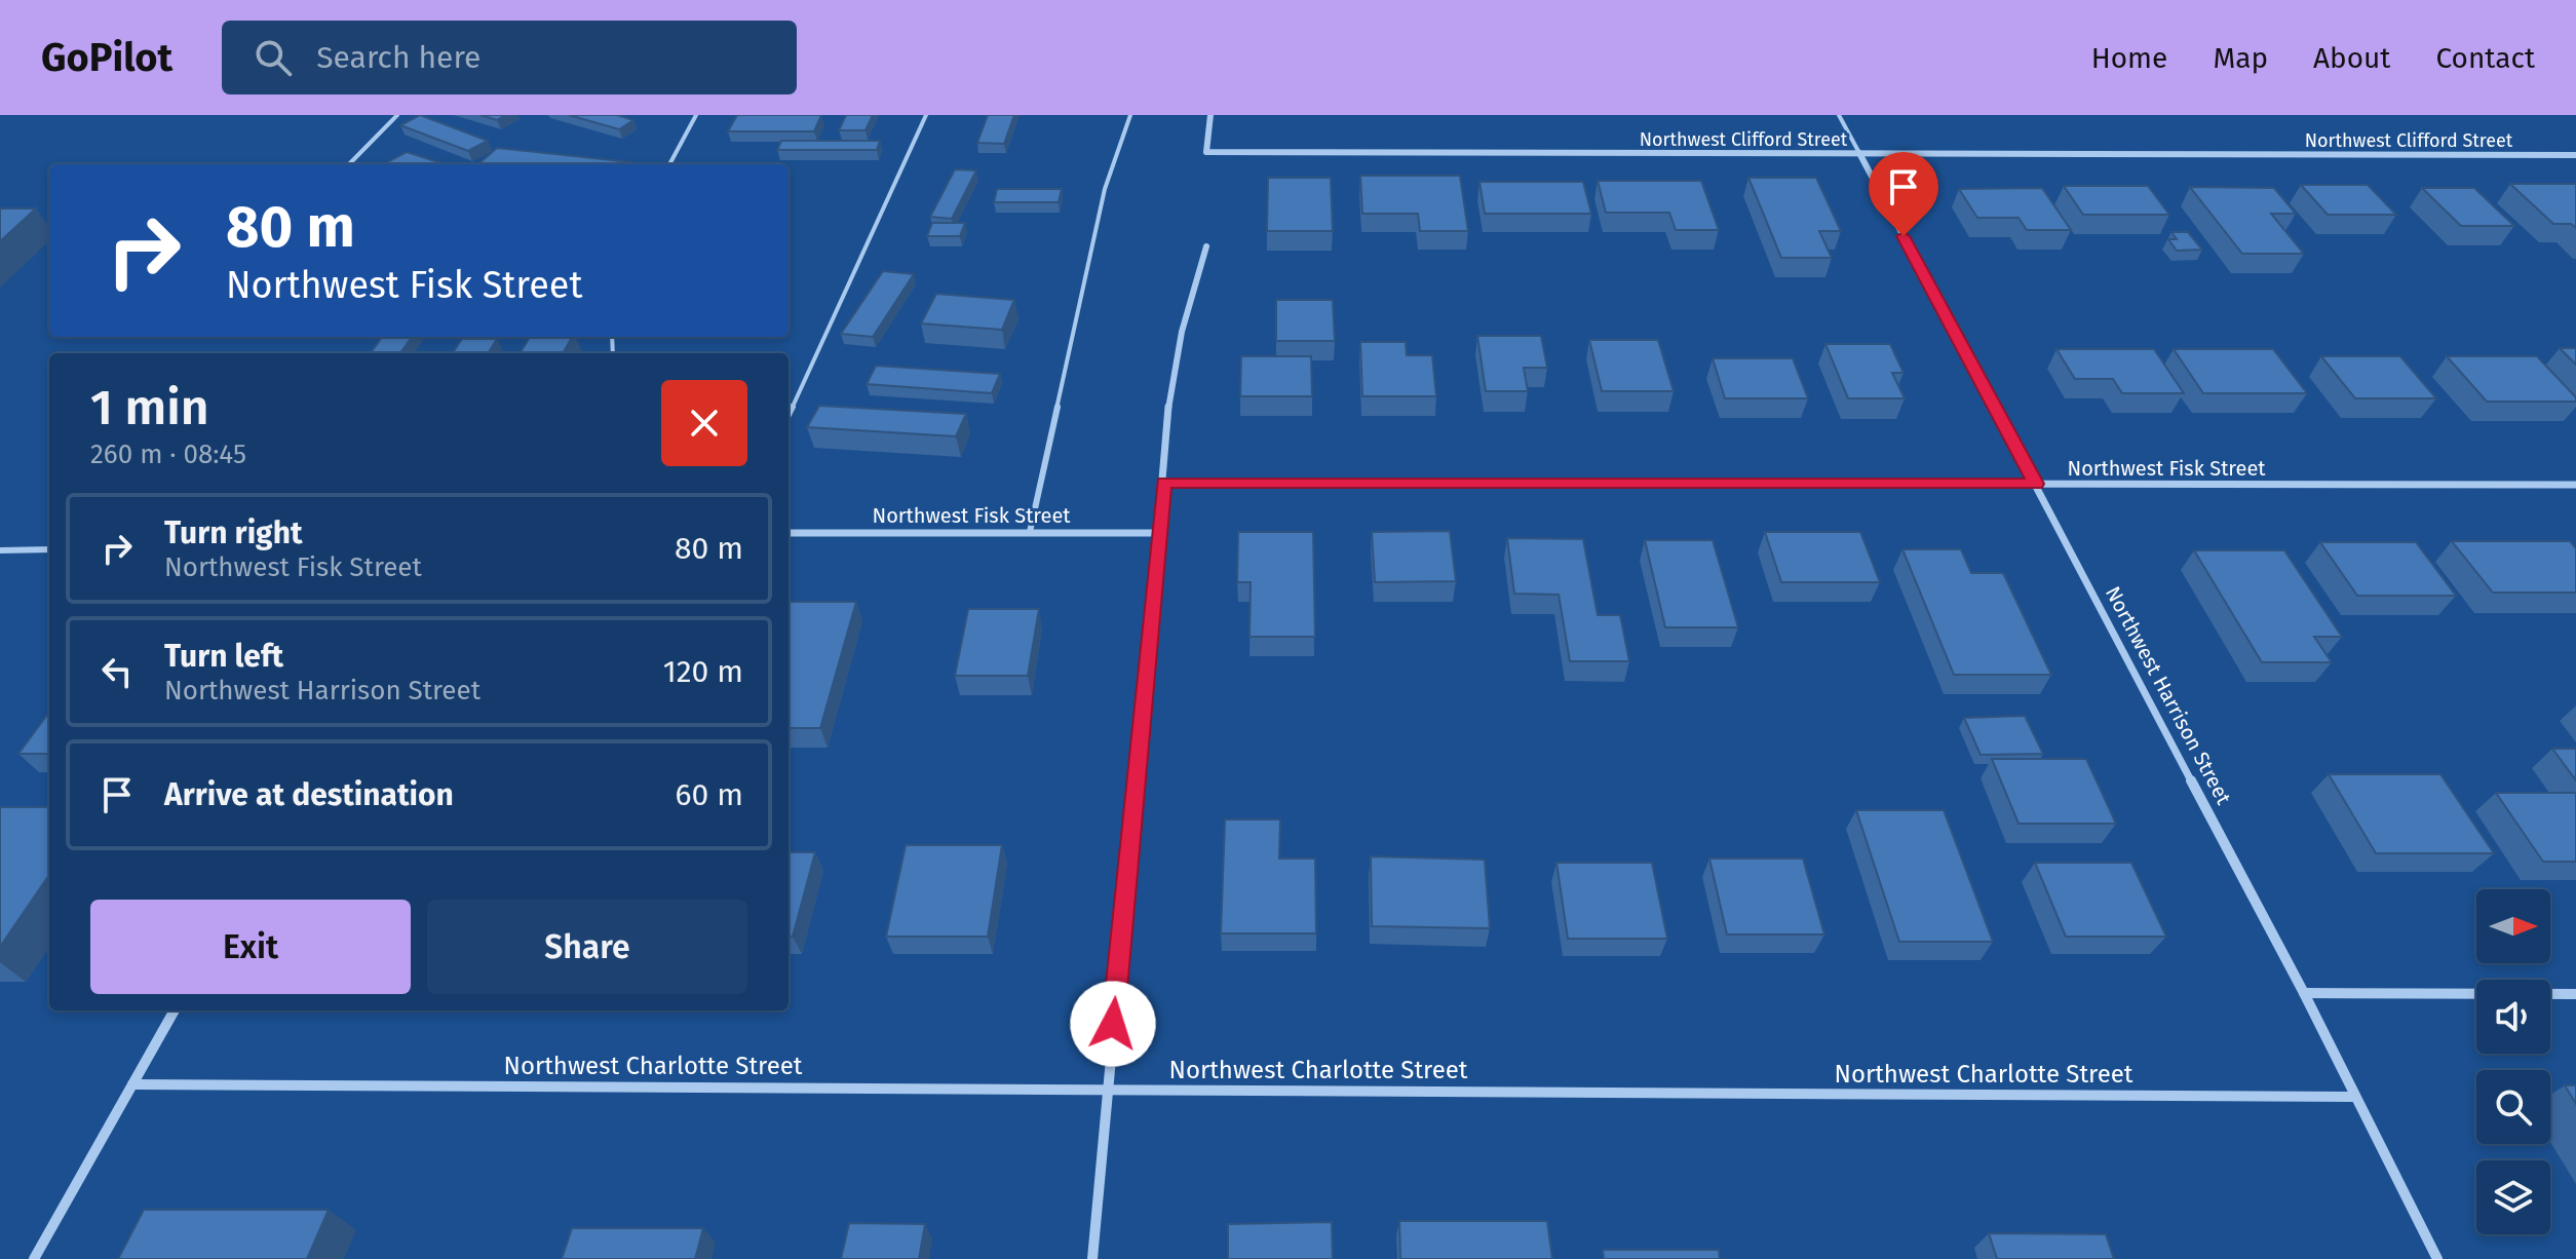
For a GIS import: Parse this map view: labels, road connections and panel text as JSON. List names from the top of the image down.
{
  "streets": {
    "street": [
      "Northwest Clifford Street",
      "Northwest Fisk Street",
      "Northwest Harrison Street",
      "Northwest Charlotte Street"
    ]
  },
  "crossings": [
    ["Northwest Clifford Street", "Northwest Harrison Street"],
    ["Northwest Fisk Street", "Northwest Harrison Street"],
    ["Northwest Harrison Street", "Northwest Charlotte Street"]
  ],
  "north": "right",
  "page": {
    "header": "GoPilot",
    "search": "Search here",
    "nav": [
      "Home",
      "Map",
      "About",
      "Contact"
    ],
    "turn": ["80 m", "Northwest Fisk Street"],
    "heading": ["1 min", "260 m · 08:45"],
    "list": [
      {
        "name": "Turn right",
        "note": "Northwest Fisk Street",
        "value": "80 m"
      },
      {
        "name": "Turn left",
        "note": "Northwest Harrison Street",
        "value": "120 m"
      },
      {
        "name": "Arrive at destination",
        "value": "60 m"
      }
    ],
    "buttons": ["Exit", "Share"]
  }
}
